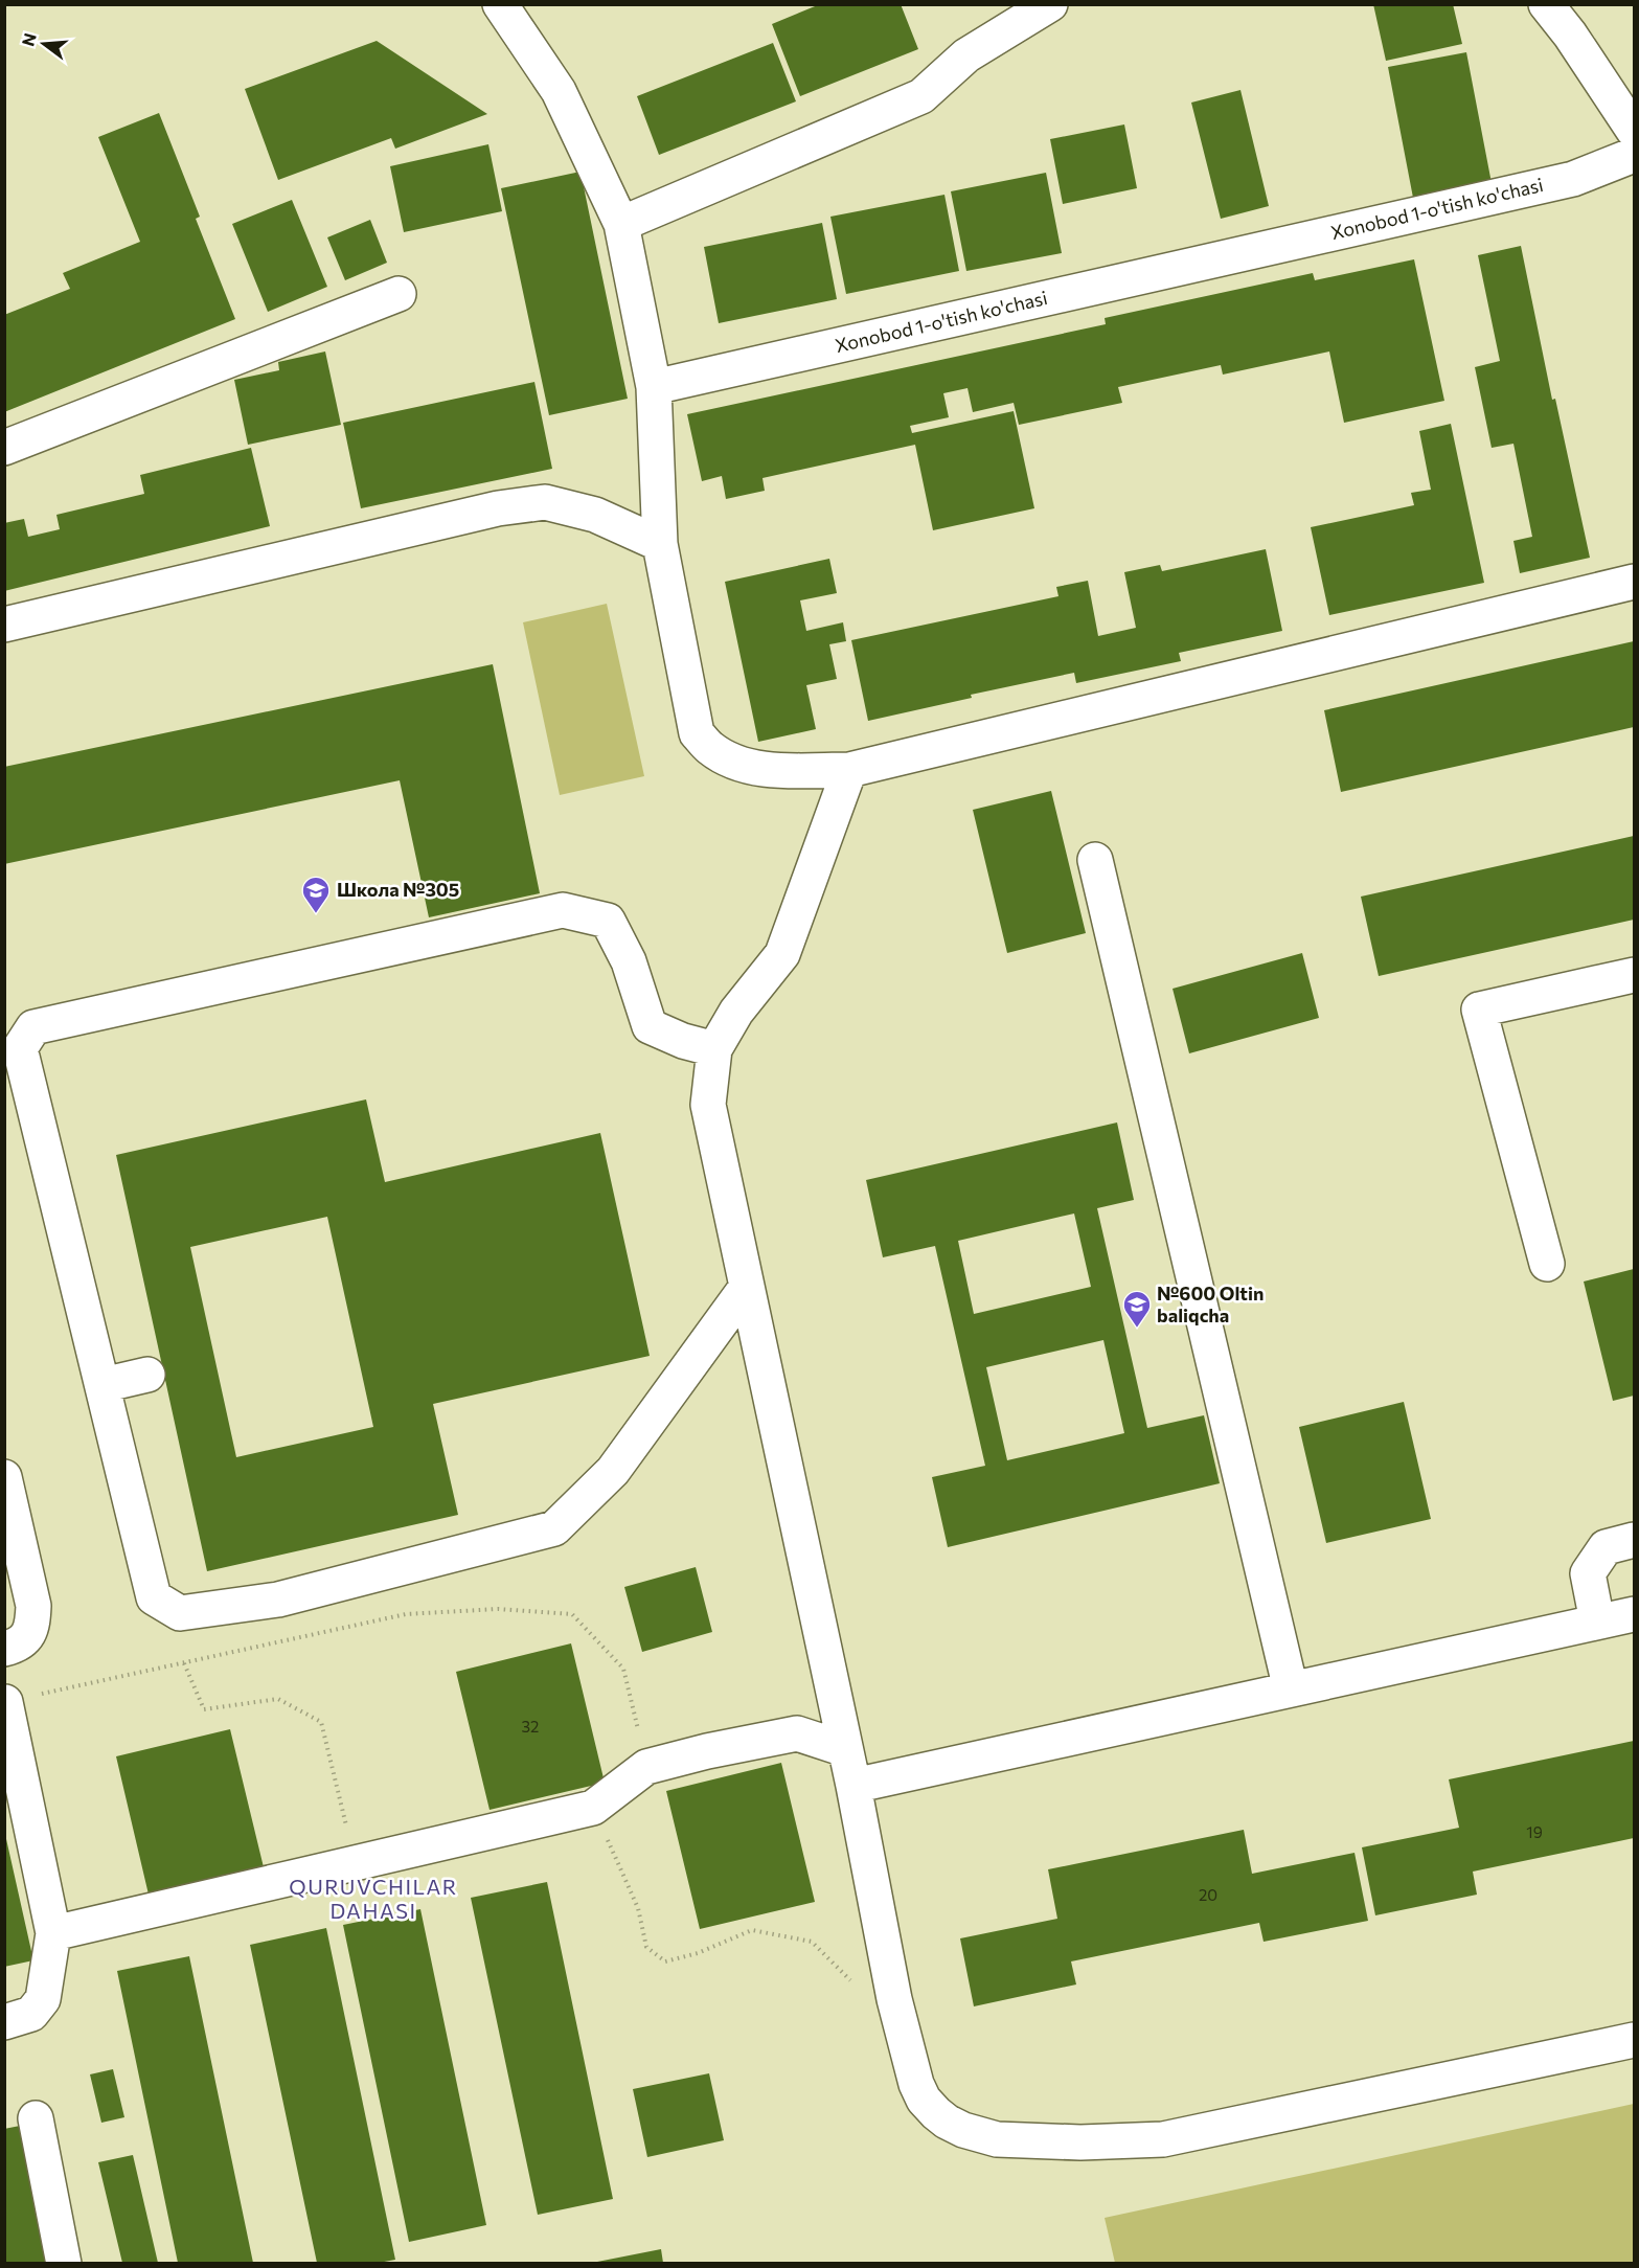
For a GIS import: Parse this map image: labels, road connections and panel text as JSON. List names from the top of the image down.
{
  "streets": {
    "street": ["Xonobod 1-o'tish ko'chasi"]
  },
  "districts": ["QURUVCHILAR DAHASI"],
  "places": {
    "school or university": ["Школа №305", "№600 Oltin baliqcha"]
  },
  "house_numbers": ["32", "19", "20"],
  "north": "left"
}
